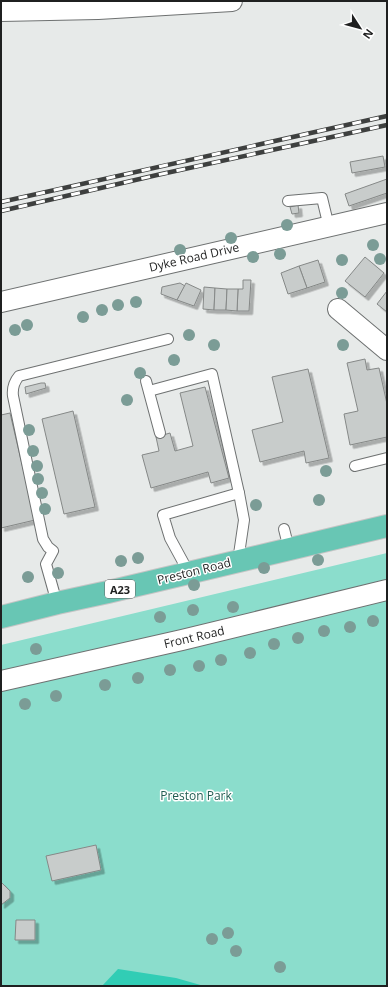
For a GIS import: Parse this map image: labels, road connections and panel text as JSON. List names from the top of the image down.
{
  "streets": {
    "highway": ["Preston Road", "A23"],
    "street": ["Dyke Road Drive", "Front Road"]
  },
  "parks": ["Preston Park"],
  "north": "bottom right"
}
